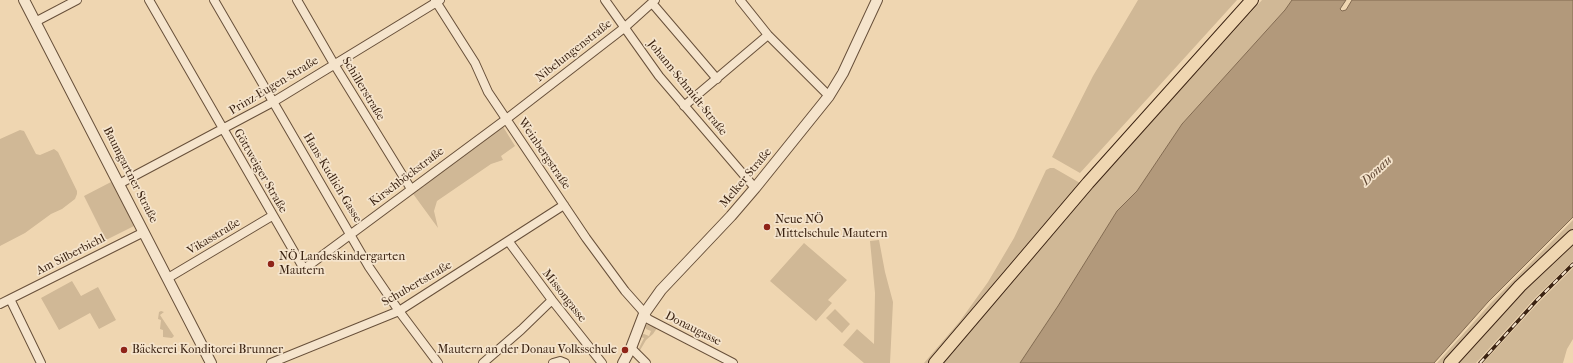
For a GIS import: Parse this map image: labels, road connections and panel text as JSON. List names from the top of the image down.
{
  "streets": {
    "street": [
      "Nibelungenstraße",
      "Prinz-Eugen-Straße",
      "Johann-Schmidt-Straße",
      "Schillerstraße",
      "Weinbergstraße",
      "Göttweiger Straße",
      "Baumgartner Straße",
      "Kirschböckstraße",
      "Hans-Kudlich-Gasse",
      "Melker Straße",
      "Vikasstraße",
      "Am Silberbichl",
      "Schubertstraße",
      "Missongasse",
      "Donaugasse"
    ]
  },
  "crossings": [
    ["Nibelungenstraße", "Johann-Schmidt-Straße"],
    ["Nibelungenstraße", "Weinbergstraße"],
    ["Nibelungenstraße", "Kirschböckstraße"],
    ["Prinz-Eugen-Straße", "Schillerstraße"],
    ["Prinz-Eugen-Straße", "Weinbergstraße"],
    ["Prinz-Eugen-Straße", "Göttweiger Straße"],
    ["Prinz-Eugen-Straße", "Baumgartner Straße"],
    ["Prinz-Eugen-Straße", "Hans-Kudlich-Gasse"],
    ["Johann-Schmidt-Straße", "Melker Straße"],
    ["Schillerstraße", "Kirschböckstraße"],
    ["Weinbergstraße", "Kirschböckstraße"],
    ["Weinbergstraße", "Melker Straße"],
    ["Weinbergstraße", "Schubertstraße"],
    ["Weinbergstraße", "Donaugasse"],
    ["Göttweiger Straße", "Kirschböckstraße"],
    ["Göttweiger Straße", "Vikasstraße"],
    ["Baumgartner Straße", "Vikasstraße"],
    ["Baumgartner Straße", "Am Silberbichl"],
    ["Kirschböckstraße", "Hans-Kudlich-Gasse"],
    ["Hans-Kudlich-Gasse", "Schubertstraße"],
    ["Melker Straße", "Donaugasse"],
    ["Schubertstraße", "Missongasse"]
  ],
  "water": ["Donau"],
  "places": [
    "Neue NÖ Mittelschule Mautern",
    "NÖ Landeskindergarten Mautern",
    "Bäckerei Konditorei Brunner",
    "Mautern an der Donau Volksschule"
  ]
}
